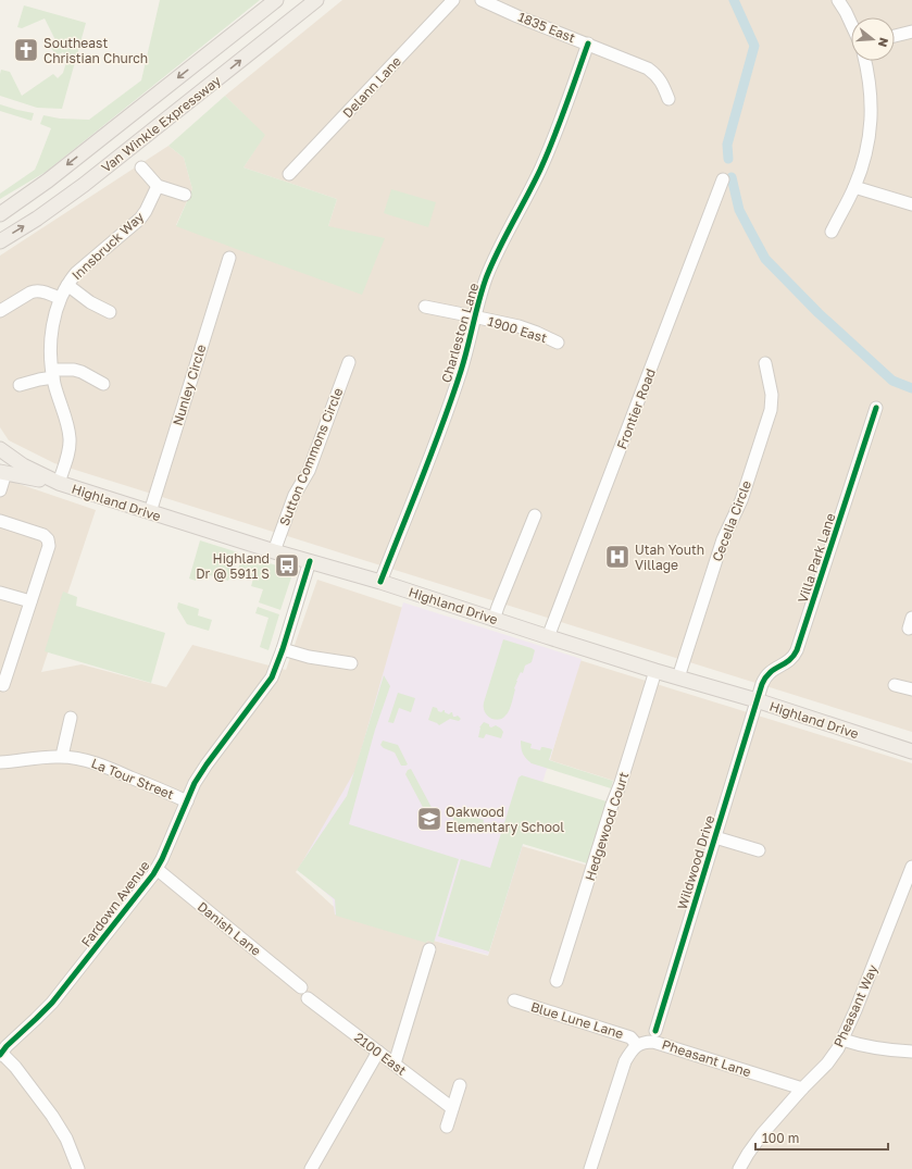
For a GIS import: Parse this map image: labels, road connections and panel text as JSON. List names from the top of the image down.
{
  "streets": {
    "main road": ["Van Winkle Expressway", "Highland Drive"],
    "street": [
      "1835 East",
      "Delann Lane",
      "Innsbruck Way",
      "1900 East",
      "Charleston Lane",
      "Nunley Circle",
      "Frontier Road",
      "Sutton Commons Circle",
      "Cecelia Circle",
      "Villa Park Lane",
      "La Tour Street",
      "Hedgewood Court",
      "Wildwood Drive",
      "Fardown Avenue",
      "Danish Lane",
      "Pheasant Way",
      "Blue Lune Lane",
      "2100 East",
      "Pheasant Lane"
    ]
  },
  "crossings": [
    ["1835 East", "Charleston Lane"],
    ["Innsbruck Way", "Highland Drive"],
    ["1900 East", "Charleston Lane"],
    ["Charleston Lane", "Highland Drive"],
    ["Nunley Circle", "Highland Drive"],
    ["Frontier Road", "Highland Drive"],
    ["Sutton Commons Circle", "Highland Drive"],
    ["Highland Drive", "Cecelia Circle"],
    ["Highland Drive", "Villa Park Lane"],
    ["Highland Drive", "Hedgewood Court"],
    ["Highland Drive", "Wildwood Drive"],
    ["Highland Drive", "Fardown Avenue"],
    ["Villa Park Lane", "Wildwood Drive"],
    ["La Tour Street", "Fardown Avenue"],
    ["Fardown Avenue", "Danish Lane"],
    ["Pheasant Way", "Pheasant Lane"],
    ["Blue Lune Lane", "Pheasant Lane"]
  ],
  "places": {
    "church": ["Southeast Christian Church"],
    "hospital": ["Utah Youth Village"],
    "bus stop": ["Highland Dr @ 5911 S"],
    "school or university": ["Oakwood Elementary School"]
  },
  "scale_bar": "100 m",
  "north": "right"
}
